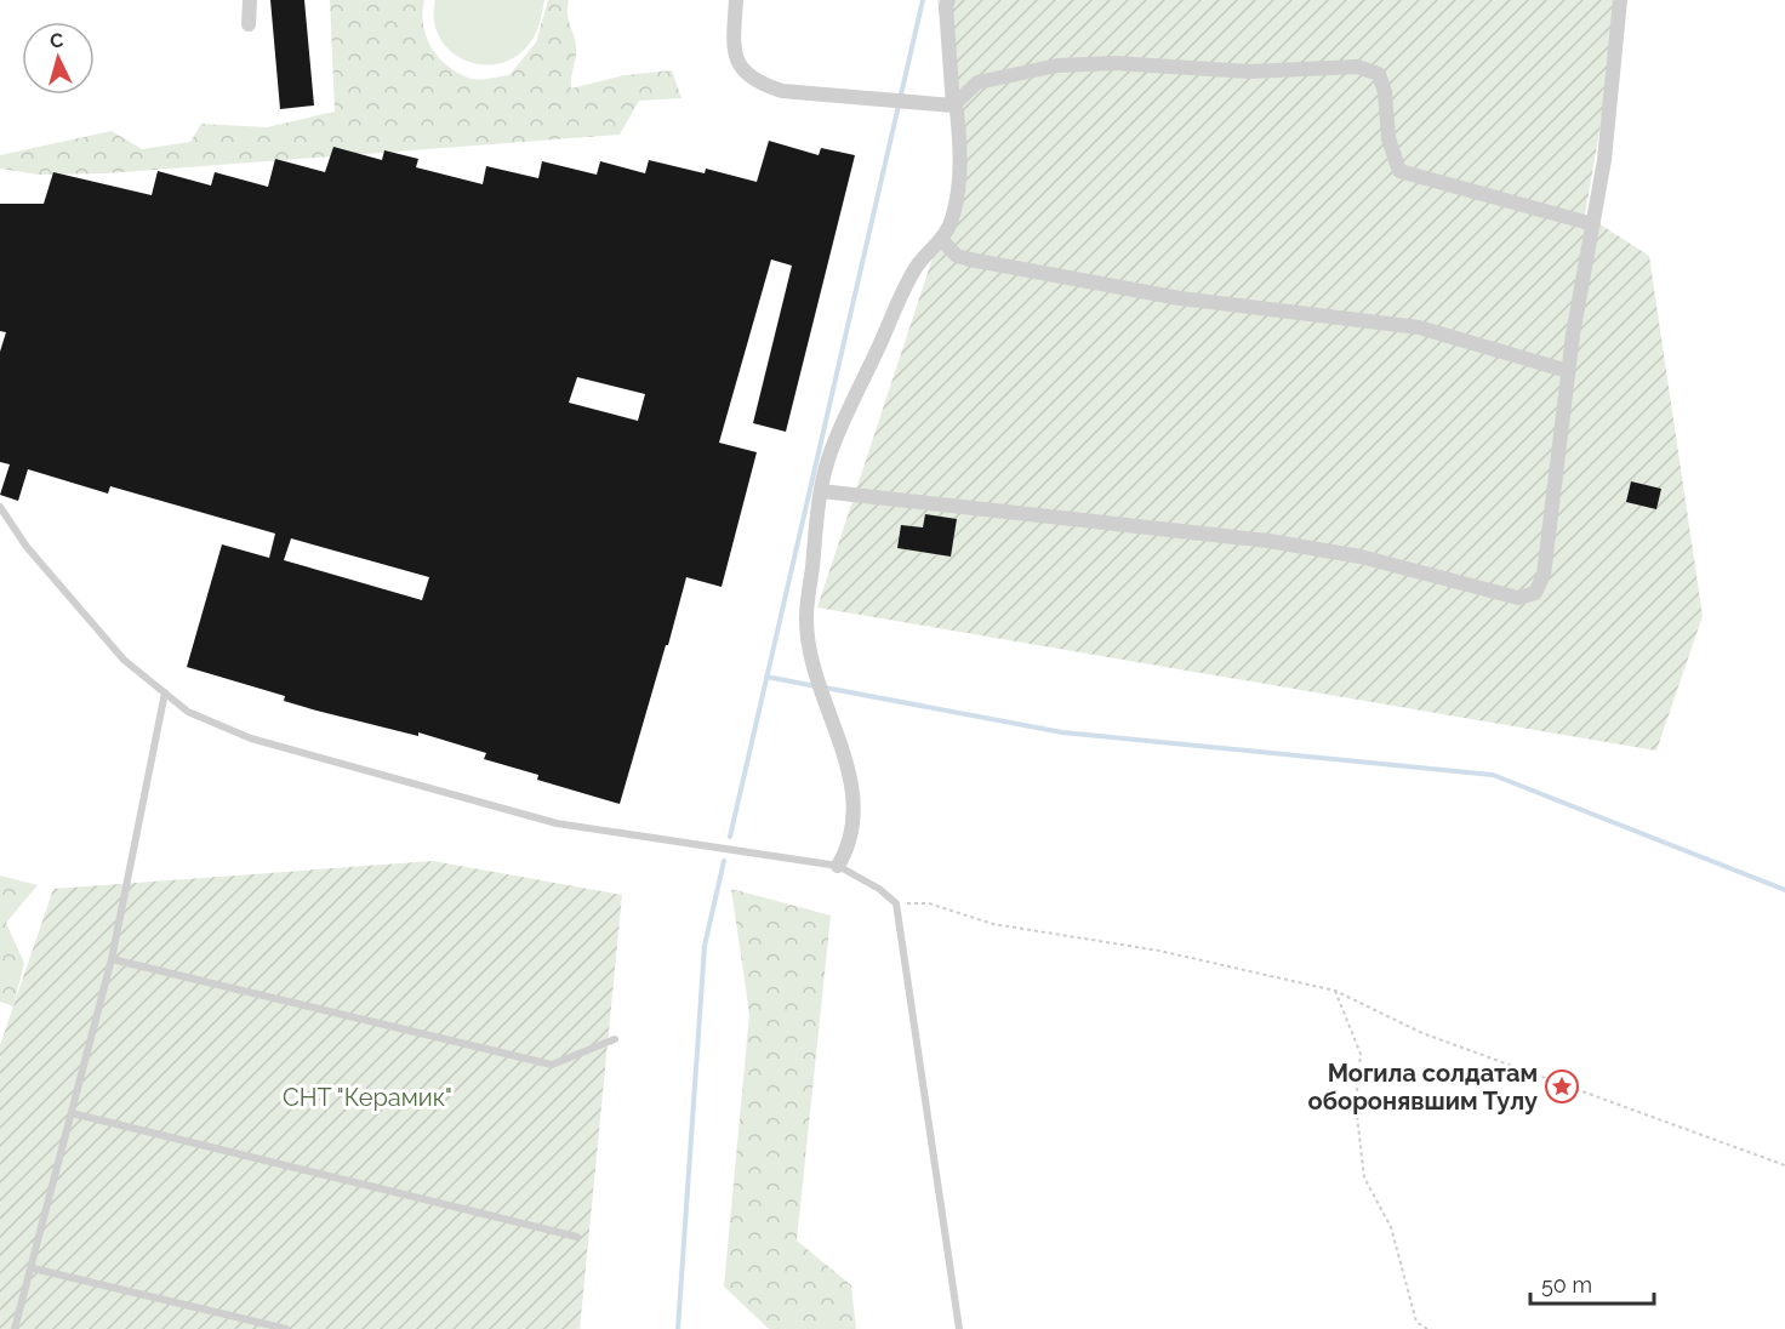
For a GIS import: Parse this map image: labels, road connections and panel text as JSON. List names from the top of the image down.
{
  "parks": ["СНТ \"Керамик\""],
  "places": {
    "place": ["Могила солдатам оборонявшим Тулу"]
  },
  "scale_bar": "50 m",
  "north": "top"
}
